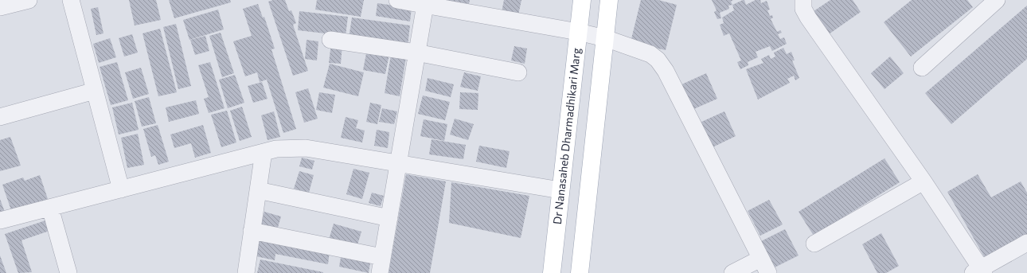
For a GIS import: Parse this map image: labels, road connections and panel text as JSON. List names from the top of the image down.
{
  "streets": {
    "main road": ["Dr Nanasaheb Dharmadhikari Marg"]
  }
}
